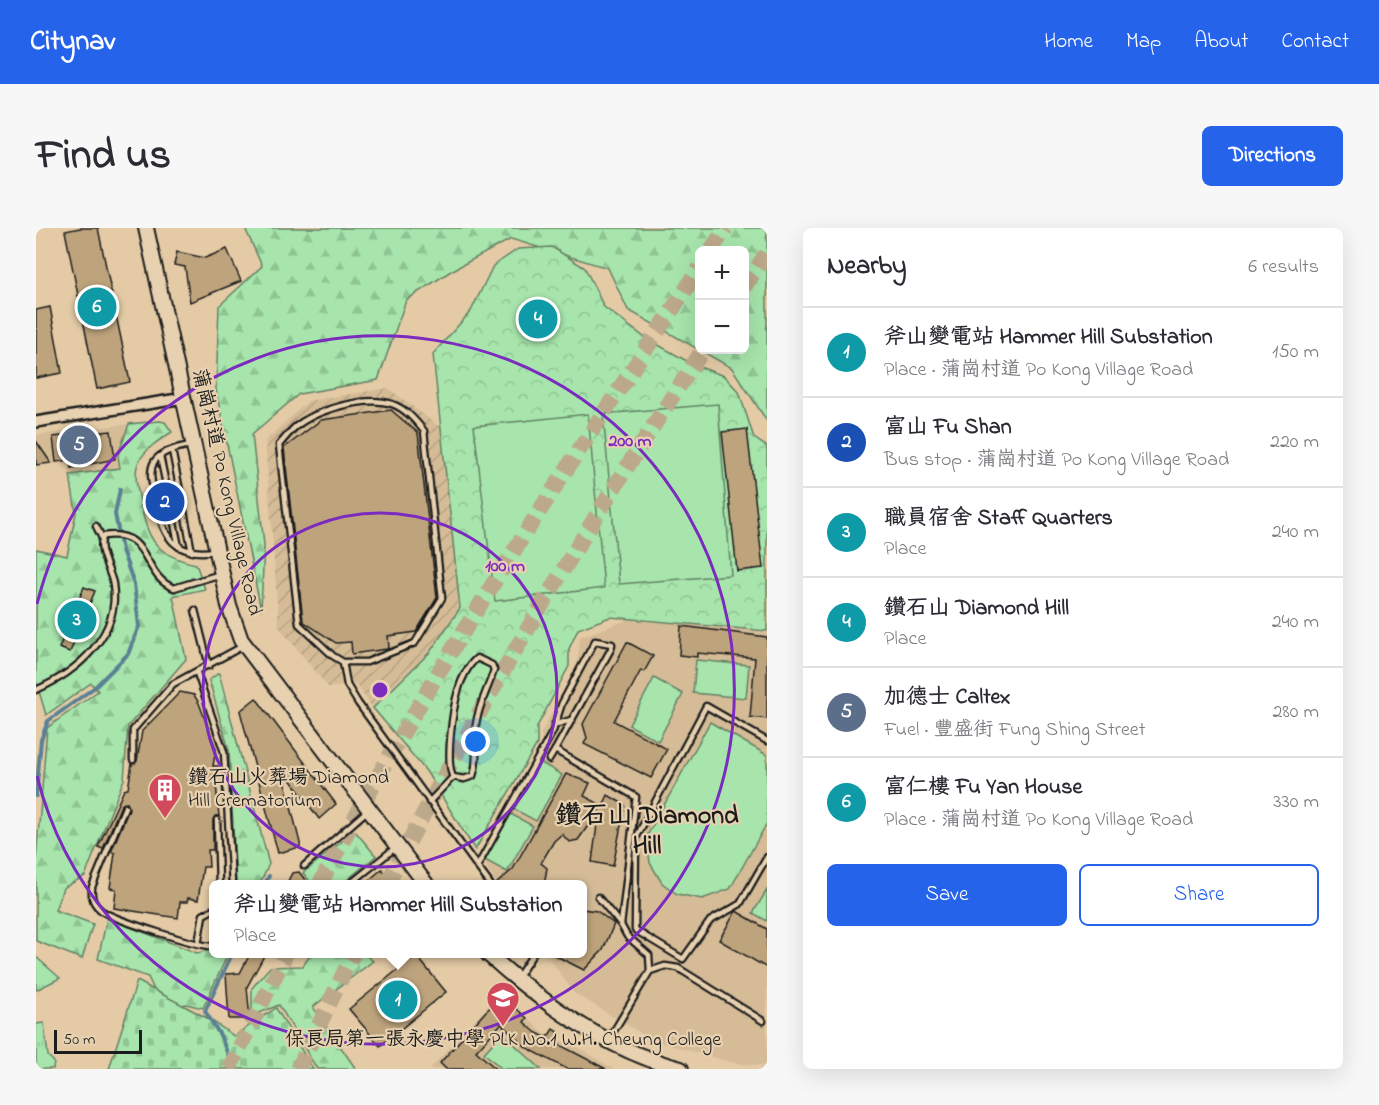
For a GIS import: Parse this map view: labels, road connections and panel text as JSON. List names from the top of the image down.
{
  "streets": {
    "main road": ["蒲崗村道 Po Kong Village Road"]
  },
  "districts": ["鑽石山 Diamond Hill"],
  "places": {
    "building": ["鑽石山火葬場 Diamond Hill Crematorium"],
    "school or university": ["保良局第一張永慶中學 PLK No.1 W.H. Cheung College"]
  },
  "scale_bar": "50 m",
  "page": {
    "header": "Citynav",
    "nav": [
      "Home",
      "Map",
      "About",
      "Contact"
    ],
    "title": "Find us",
    "buttons": [
      "Directions",
      ["Save", "Share"]
    ],
    "heading": ["Nearby", "6 results"],
    "map_buttons": ["+", "−"],
    "pins": [
      "6",
      "4",
      "5",
      "2",
      "3",
      "1"
    ],
    "list": [
      {
        "mark": "1",
        "name": "斧山變電站 Hammer Hill Substation",
        "note": "Place · 蒲崗村道 Po Kong Village Road",
        "value": "150 m"
      },
      {
        "mark": "2",
        "name": "富山 Fu Shan",
        "note": "Bus stop · 蒲崗村道 Po Kong Village Road",
        "value": "220 m"
      },
      {
        "mark": "3",
        "name": "職員宿舍 Staff Quarters",
        "note": "Place",
        "value": "240 m"
      },
      {
        "mark": "4",
        "name": "鑽石山 Diamond Hill",
        "note": "Place",
        "value": "240 m"
      },
      {
        "mark": "5",
        "name": "加德士 Caltex",
        "note": "Fuel · 豐盛街 Fung Shing Street",
        "value": "280 m"
      },
      {
        "mark": "6",
        "name": "富仁樓 Fu Yan House",
        "note": "Place · 蒲崗村道 Po Kong Village Road",
        "value": "330 m"
      }
    ],
    "popup": ["斧山變電站 Hammer Hill Substation", "Place"],
    "scale": "50 m"
  },
  "rings": ["200 m", "100 m"]
}
